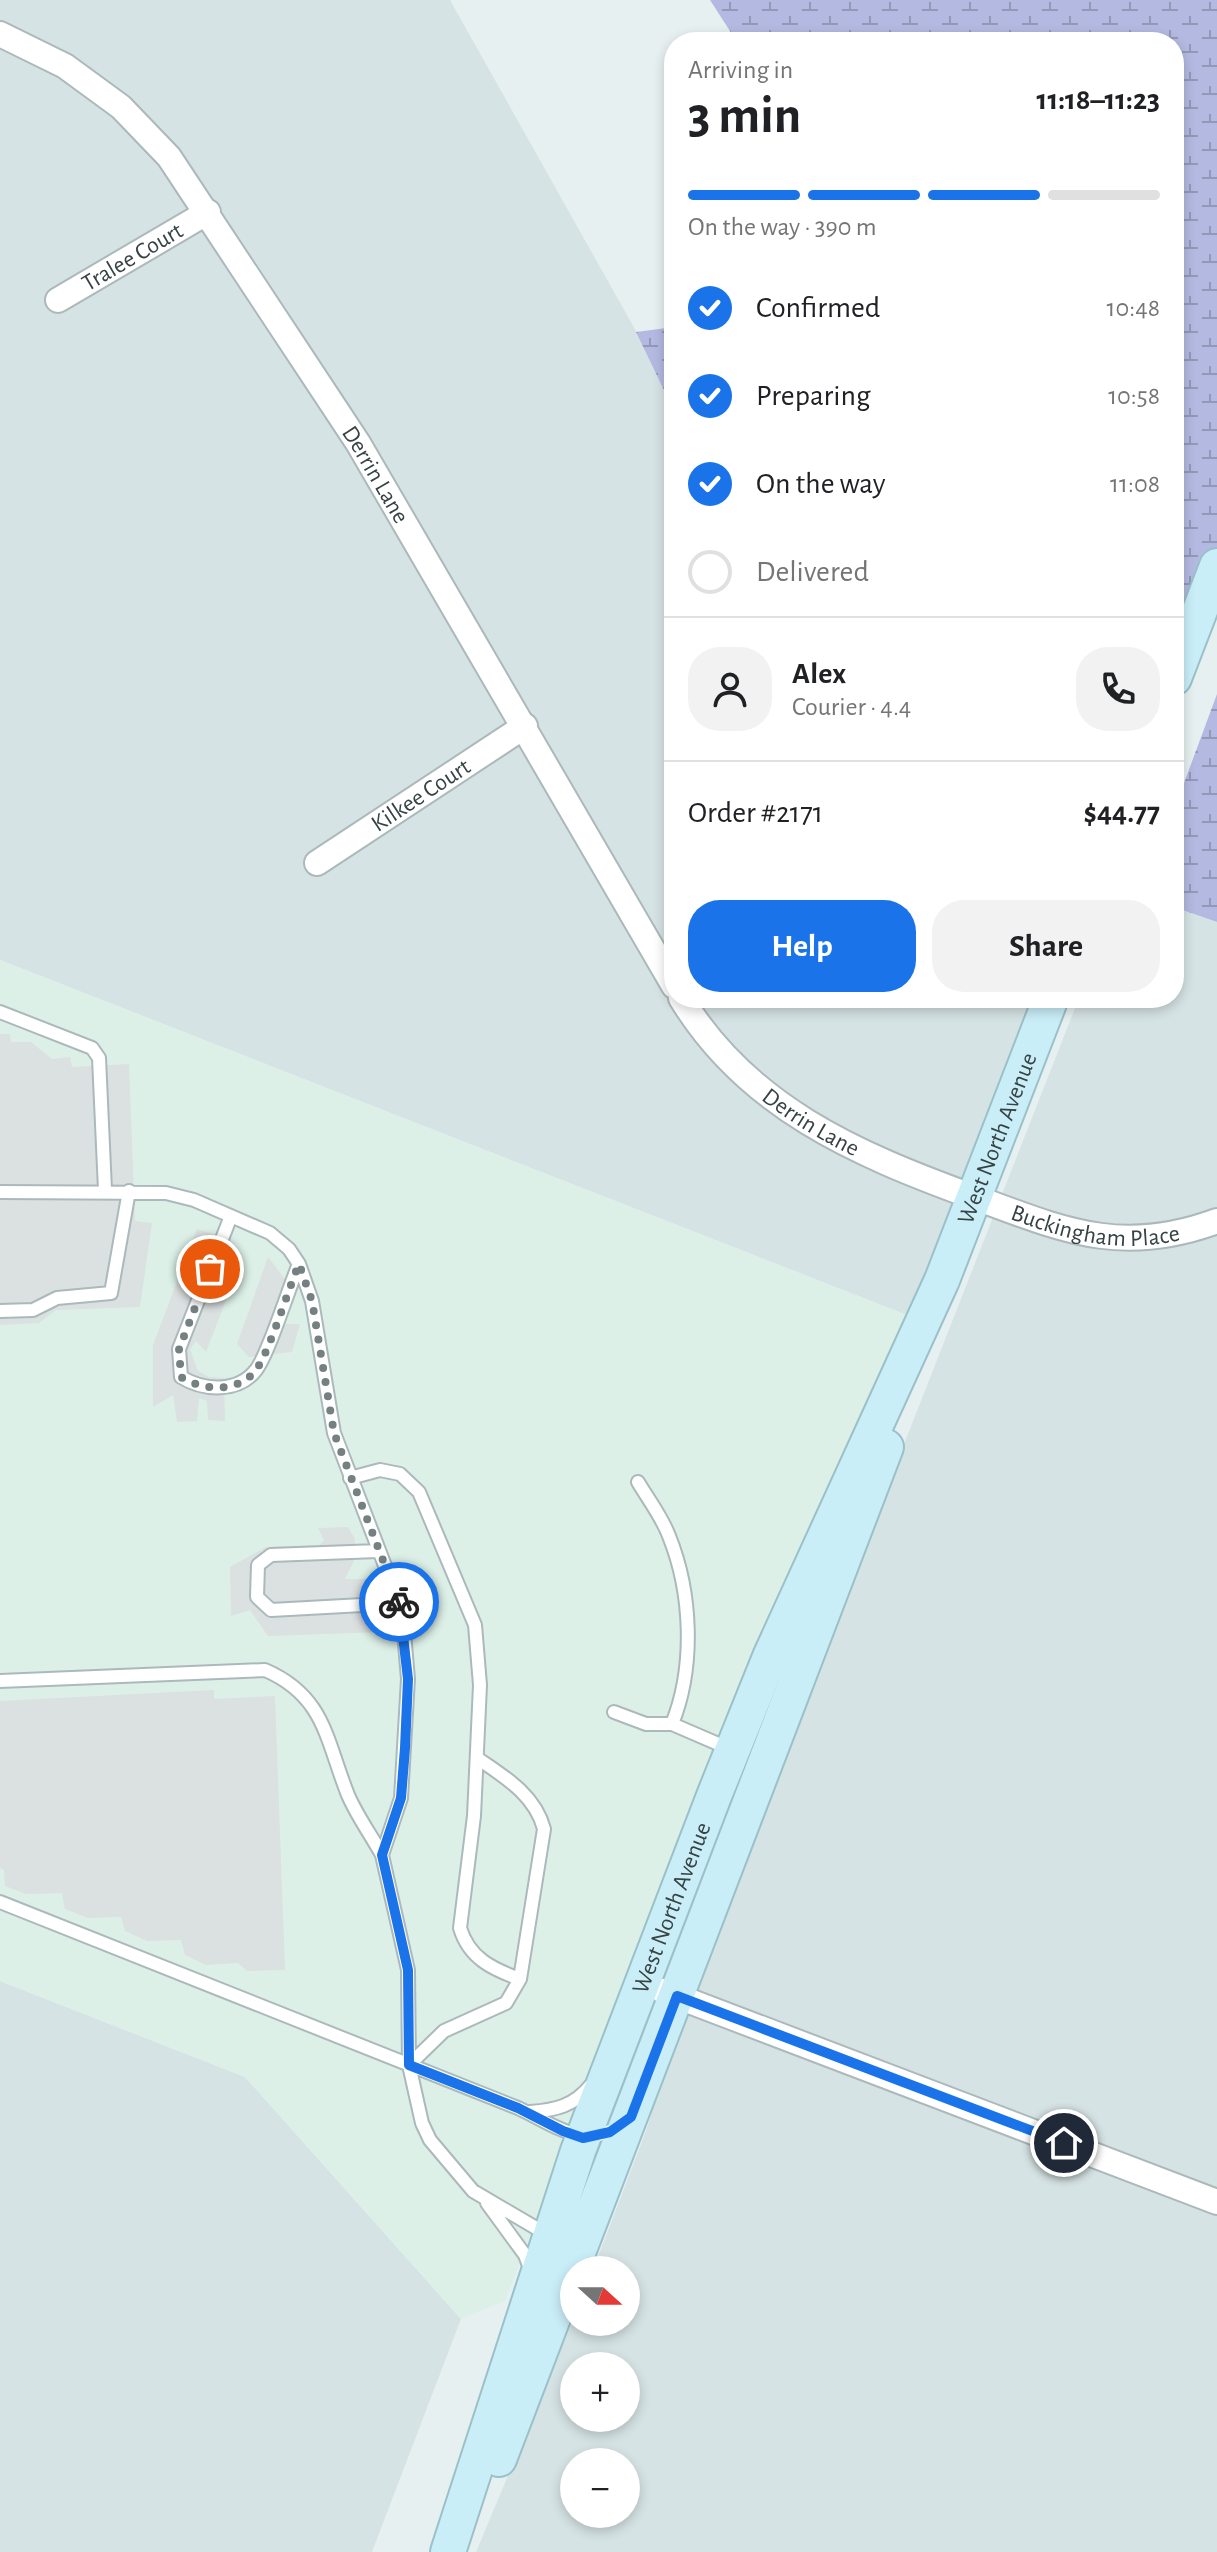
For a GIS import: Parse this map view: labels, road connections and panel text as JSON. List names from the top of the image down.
{
  "streets": {
    "main road": ["West North Avenue"],
    "street": [
      "Tralee Court",
      "Derrin Lane",
      "Kilkee Court",
      "Buckingham Place"
    ]
  },
  "crossings": [
    ["Tralee Court", "Derrin Lane"],
    ["Derrin Lane", "Kilkee Court"],
    ["Derrin Lane", "West North Avenue"],
    ["Derrin Lane", "Buckingham Place"],
    ["West North Avenue", "Buckingham Place"]
  ],
  "north": "right",
  "page": {
    "heading": ["3 min", "Arriving in", "11:18–11:23"],
    "panel": [
      "Alex",
      "Courier · 4.4",
      "Order #2171",
      "$44.77"
    ],
    "bar": "On the way · 390 m",
    "list": [
      ["Confirmed", "10:48"],
      ["Preparing", "10:58"],
      ["On the way", "11:08"],
      "Delivered"
    ],
    "buttons": ["Help", "Share"],
    "map_buttons": ["+", "−"]
  }
}
